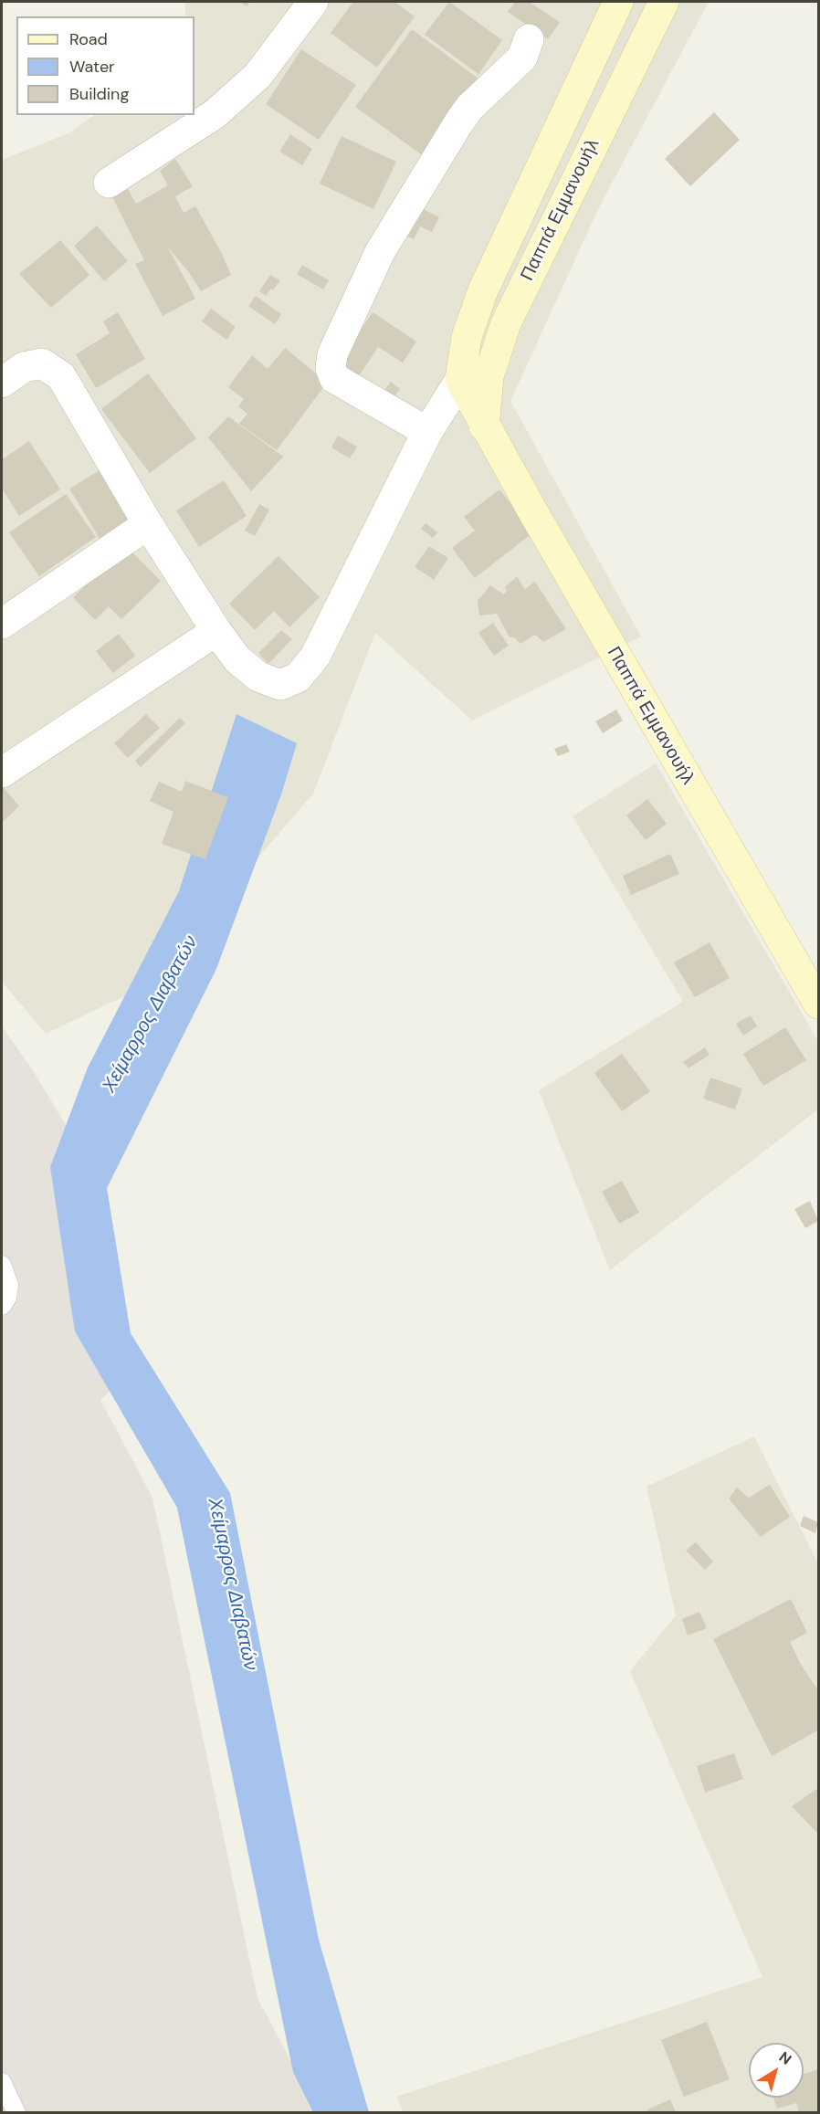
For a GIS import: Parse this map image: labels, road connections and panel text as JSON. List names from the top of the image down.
{
  "streets": {
    "street": ["Παππά Εμμανουήλ"]
  },
  "water": ["Χείμαρρος Διαβατών"],
  "legend": ["Road", "Water", "Building"],
  "north": "top right"
}
